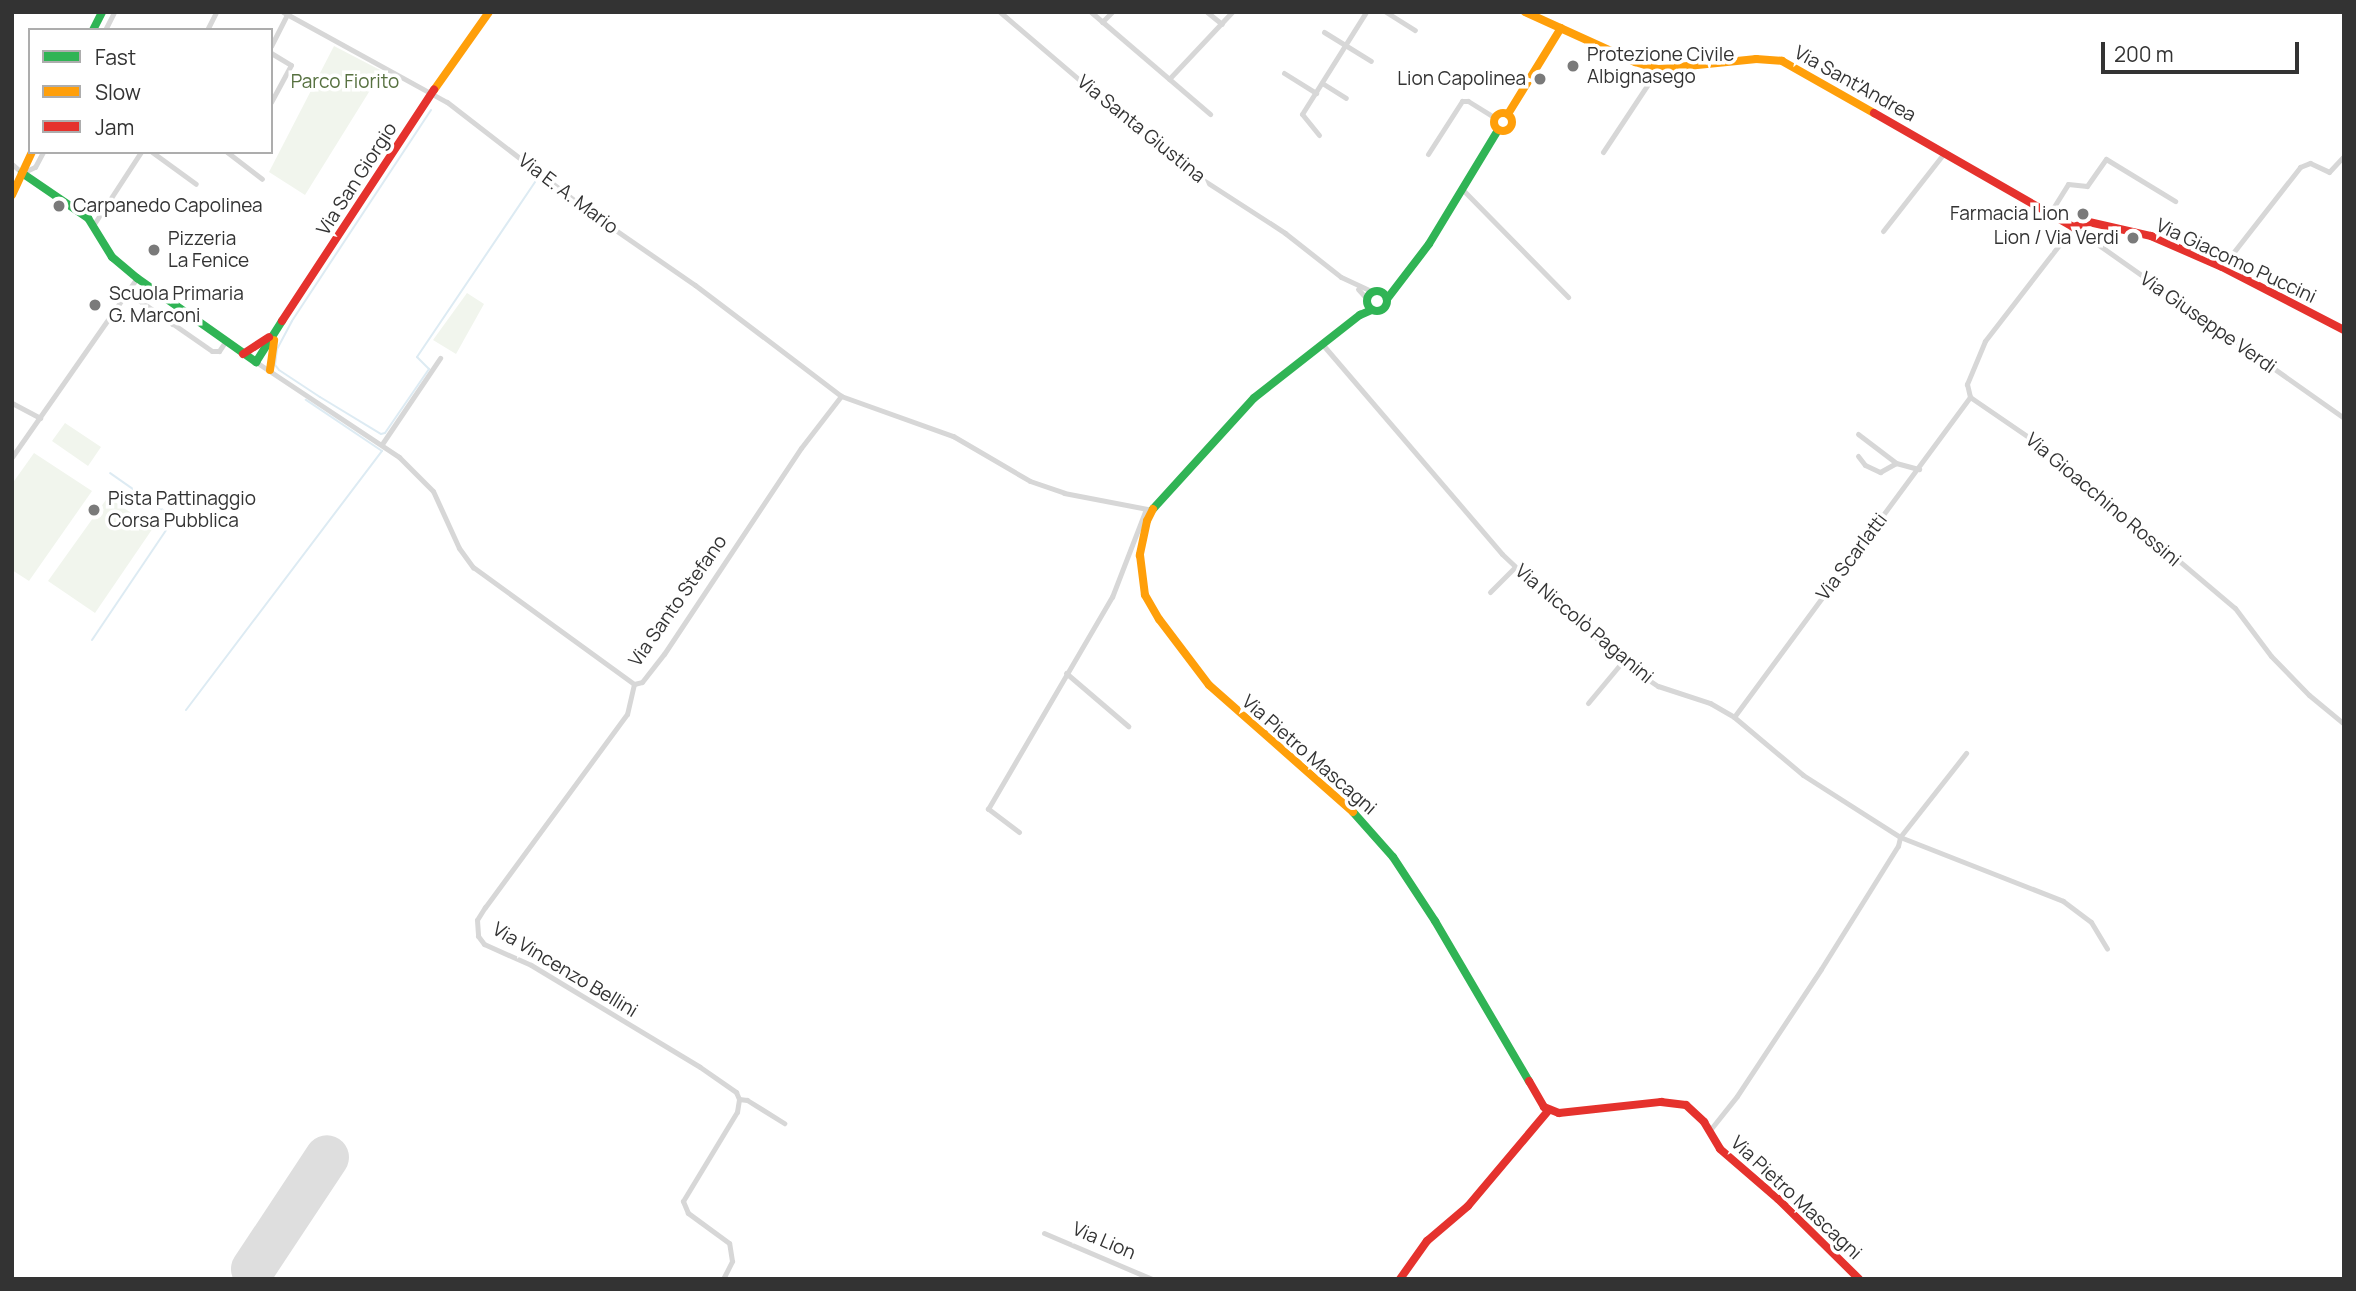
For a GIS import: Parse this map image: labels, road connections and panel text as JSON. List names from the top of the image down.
{
  "streets": {
    "street": [
      "Via Sant'Andrea",
      "Via Santa Giustina",
      "Via San Giorgio",
      "Via E. A. Mario",
      "Via Giacomo Puccini",
      "Via Giuseppe Verdi",
      "Via Gioacchino Rossini",
      "Via Scarlatti",
      "Via Santo Stefano",
      "Via Niccolò Paganini",
      "Via Pietro Mascagni",
      "Via Vincenzo Bellini",
      "Via Lion"
    ]
  },
  "crossings": [
    ["Via Sant'Andrea", "Via Giacomo Puccini"],
    ["Via Sant'Andrea", "Via Giuseppe Verdi"],
    ["Via Santa Giustina", "Via Pietro Mascagni"],
    ["Via San Giorgio", "Via E. A. Mario"],
    ["Via San Giorgio", "Via Santo Stefano"],
    ["Via E. A. Mario", "Via Santo Stefano"],
    ["Via Giacomo Puccini", "Via Giuseppe Verdi"],
    ["Via Gioacchino Rossini", "Via Scarlatti"],
    ["Via Scarlatti", "Via Niccolò Paganini"],
    ["Via Santo Stefano", "Via Vincenzo Bellini"],
    ["Via Niccolò Paganini", "Via Pietro Mascagni"]
  ],
  "parks": ["Parco Fiorito"],
  "places": [
    "Protezione Civile Albignasego",
    "Lion Capolinea",
    "Carpanedo Capolinea",
    "Farmacia Lion",
    "Lion / Via Verdi",
    "Pizzeria La Fenice",
    "Scuola Primaria G. Marconi",
    "Pista Pattinaggio Corsa Pubblica"
  ],
  "legend": ["Fast", "Slow", "Jam"],
  "scale_bar": "200 m"
}
